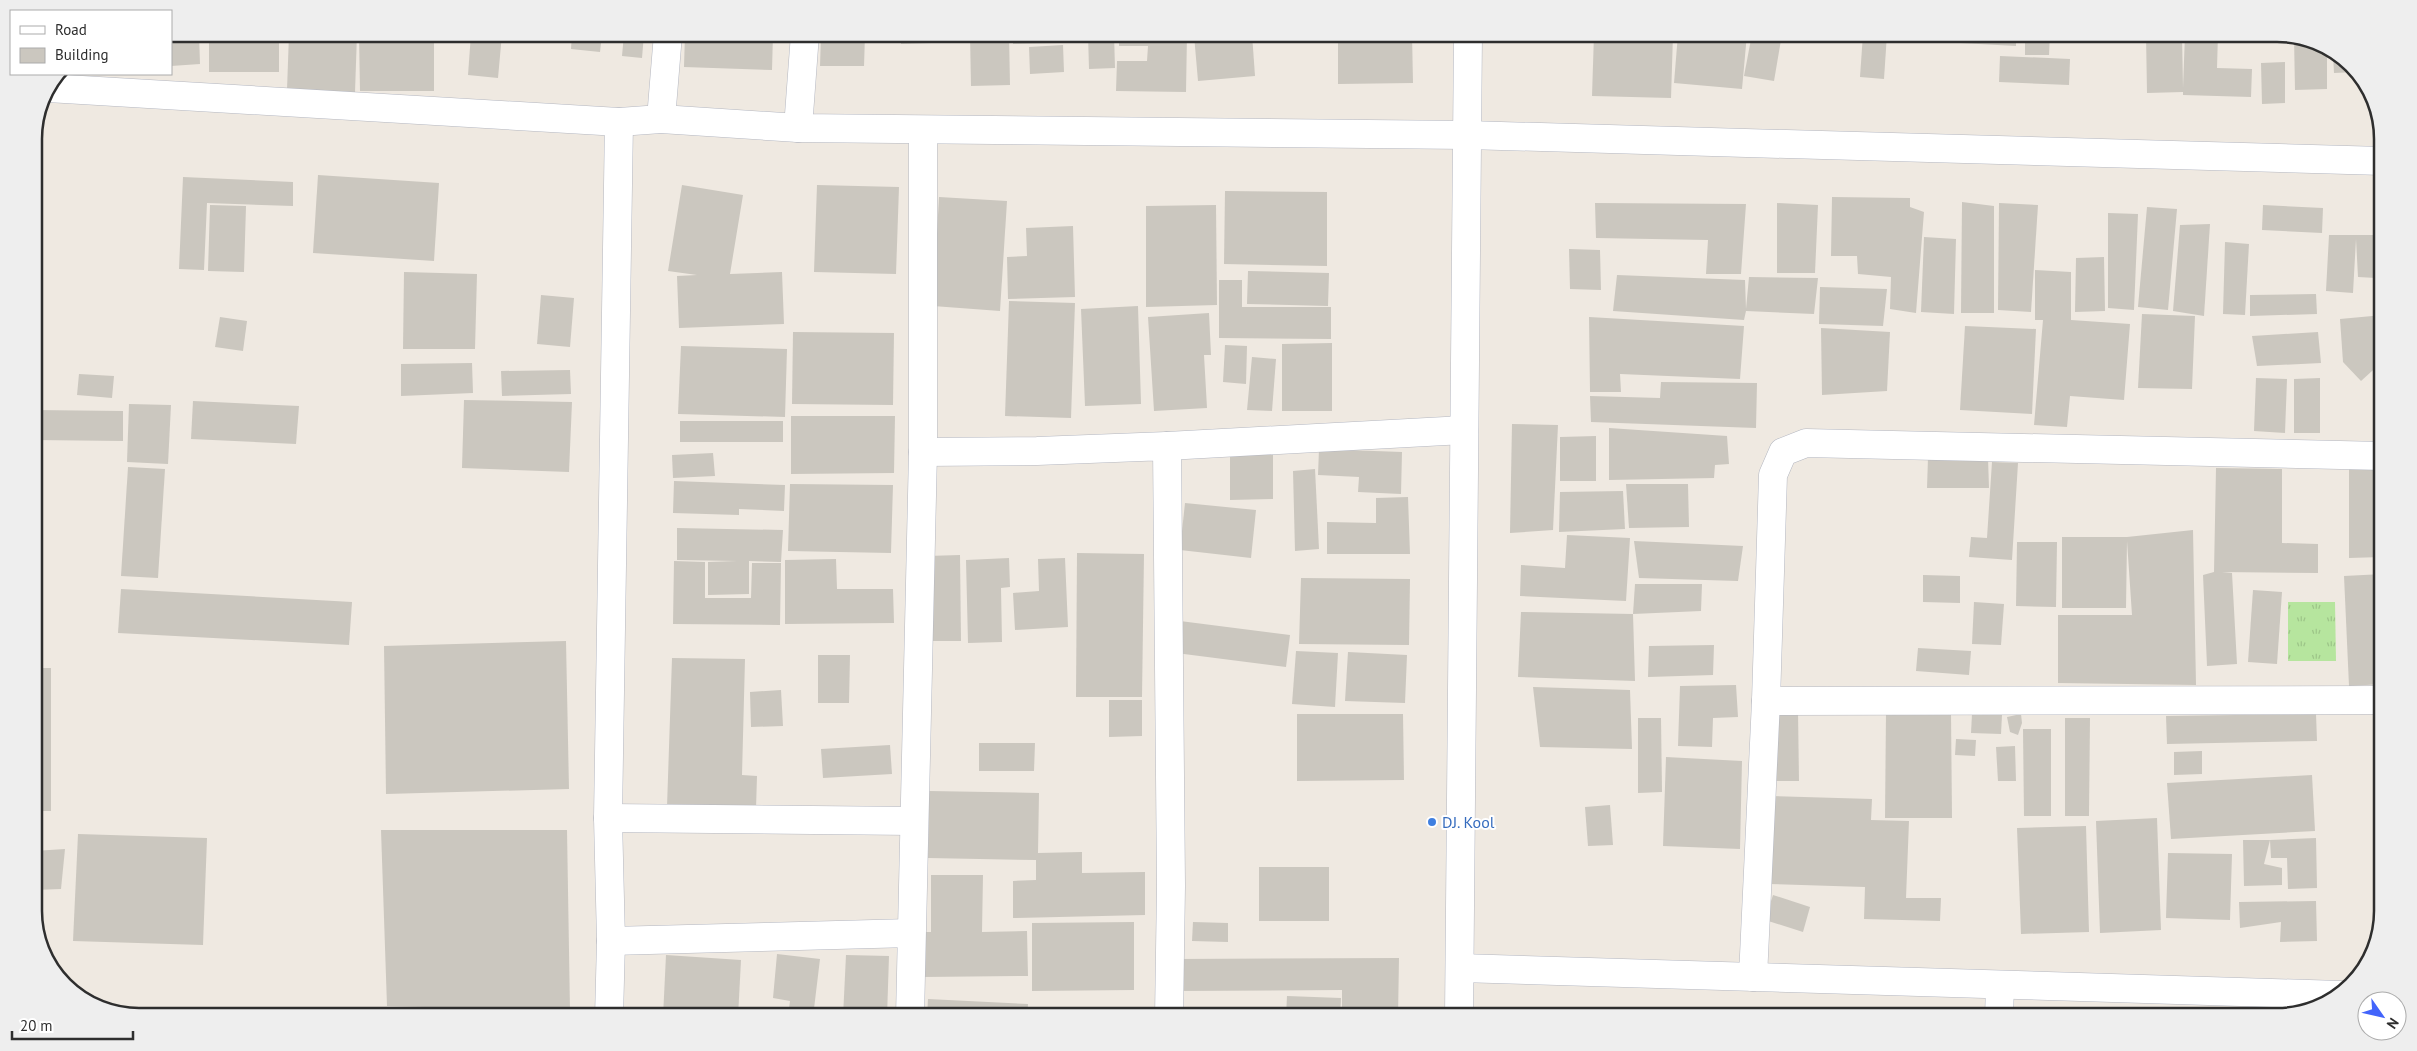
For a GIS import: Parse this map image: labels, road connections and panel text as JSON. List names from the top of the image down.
{
  "places": ["DJ. Kool"],
  "legend": ["Road", "Building"],
  "scale_bar": "20 m",
  "north": "bottom right"
}
